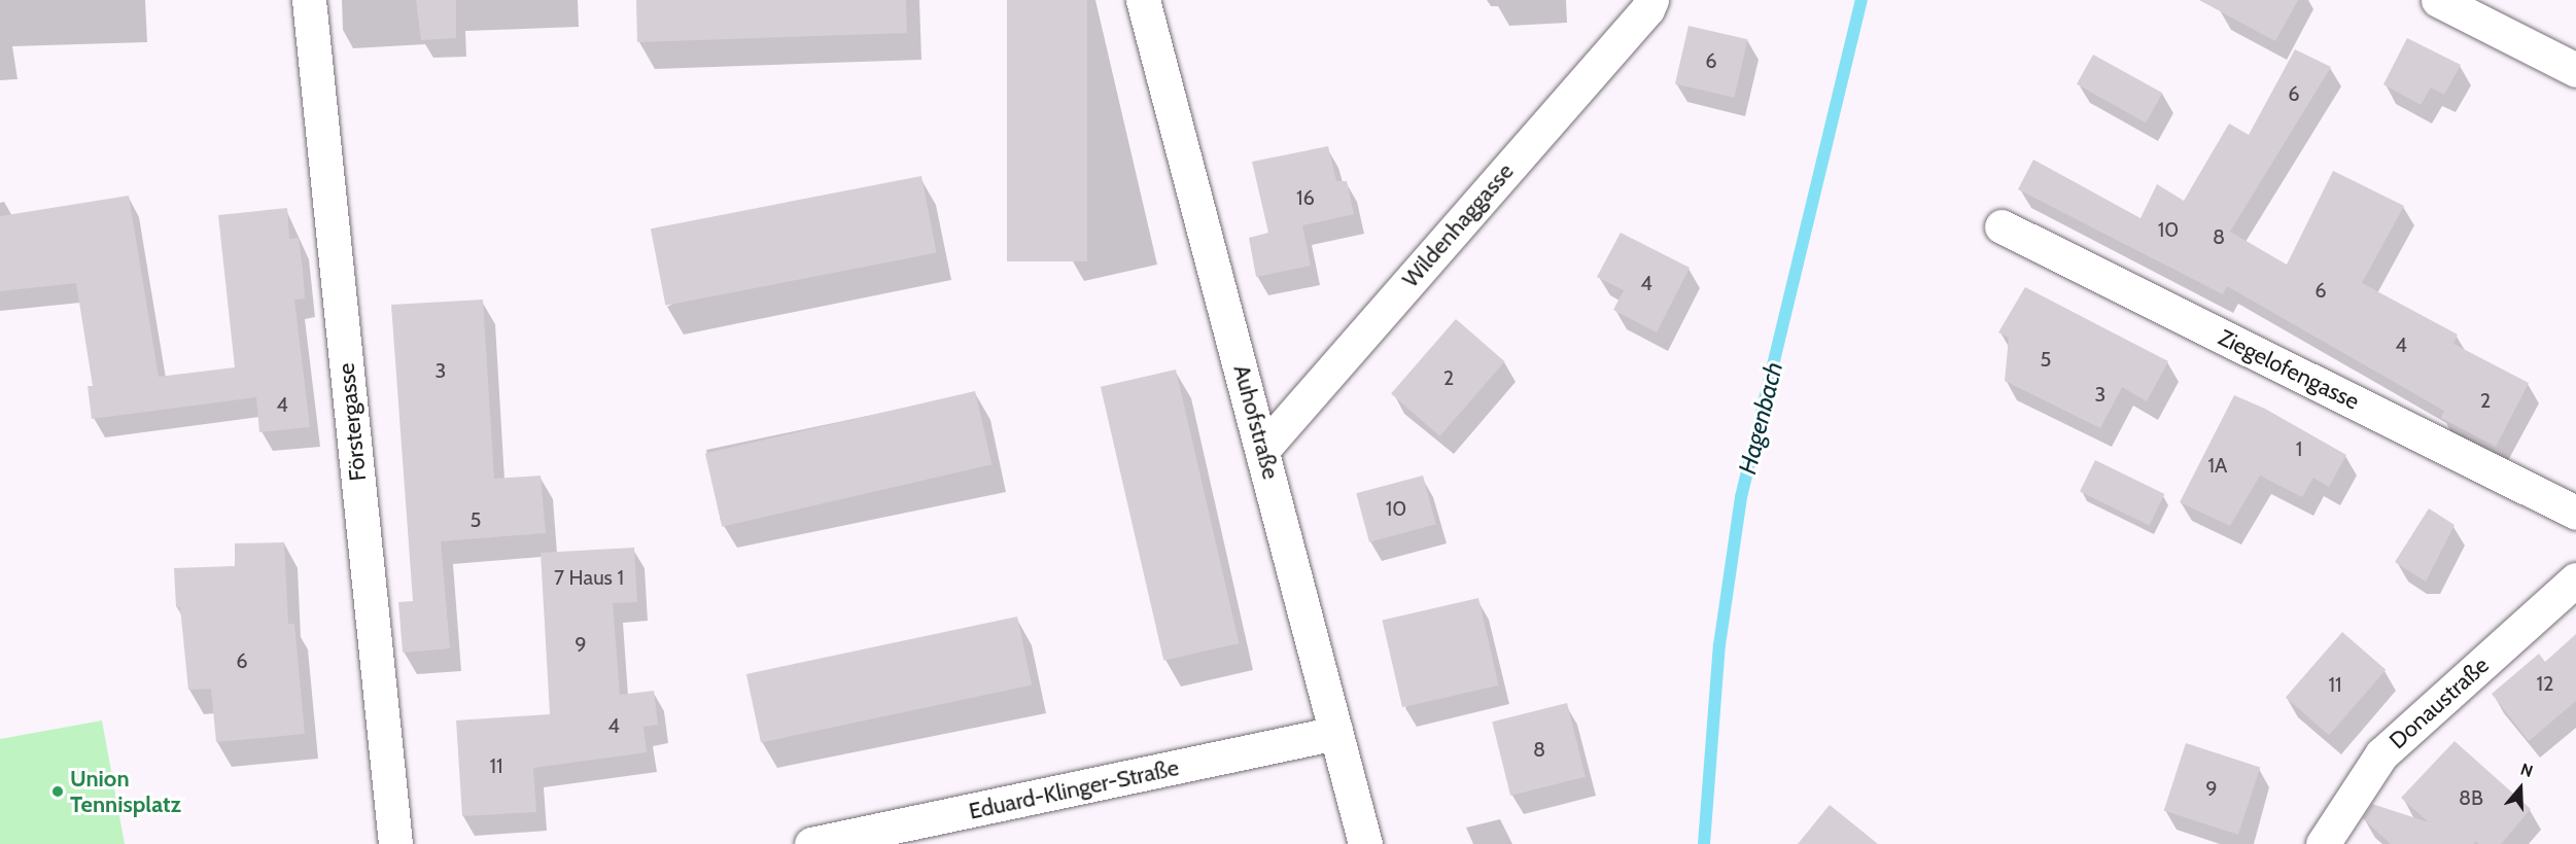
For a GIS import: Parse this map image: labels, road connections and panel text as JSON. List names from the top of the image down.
{
  "streets": {
    "street": [
      "Wildenhaggasse",
      "Ziegelofengasse",
      "Förstergasse",
      "Auhofstraße",
      "Donaustraße",
      "Eduard-Klinger-Straße"
    ]
  },
  "crossings": [
    ["Wildenhaggasse", "Auhofstraße"],
    ["Auhofstraße", "Eduard-Klinger-Straße"]
  ],
  "water": ["Hagenbach"],
  "places": ["Union Tennisplatz"],
  "house_numbers": [
    "6",
    "6",
    "16",
    "10",
    "8",
    "4",
    "6",
    "4",
    "5",
    "3",
    "2",
    "3",
    "2",
    "4",
    "1",
    "1A",
    "10",
    "5",
    "7 Haus 1",
    "9",
    "6",
    "12",
    "11",
    "4",
    "8",
    "11",
    "9",
    "8B"
  ],
  "north": "top"
}
